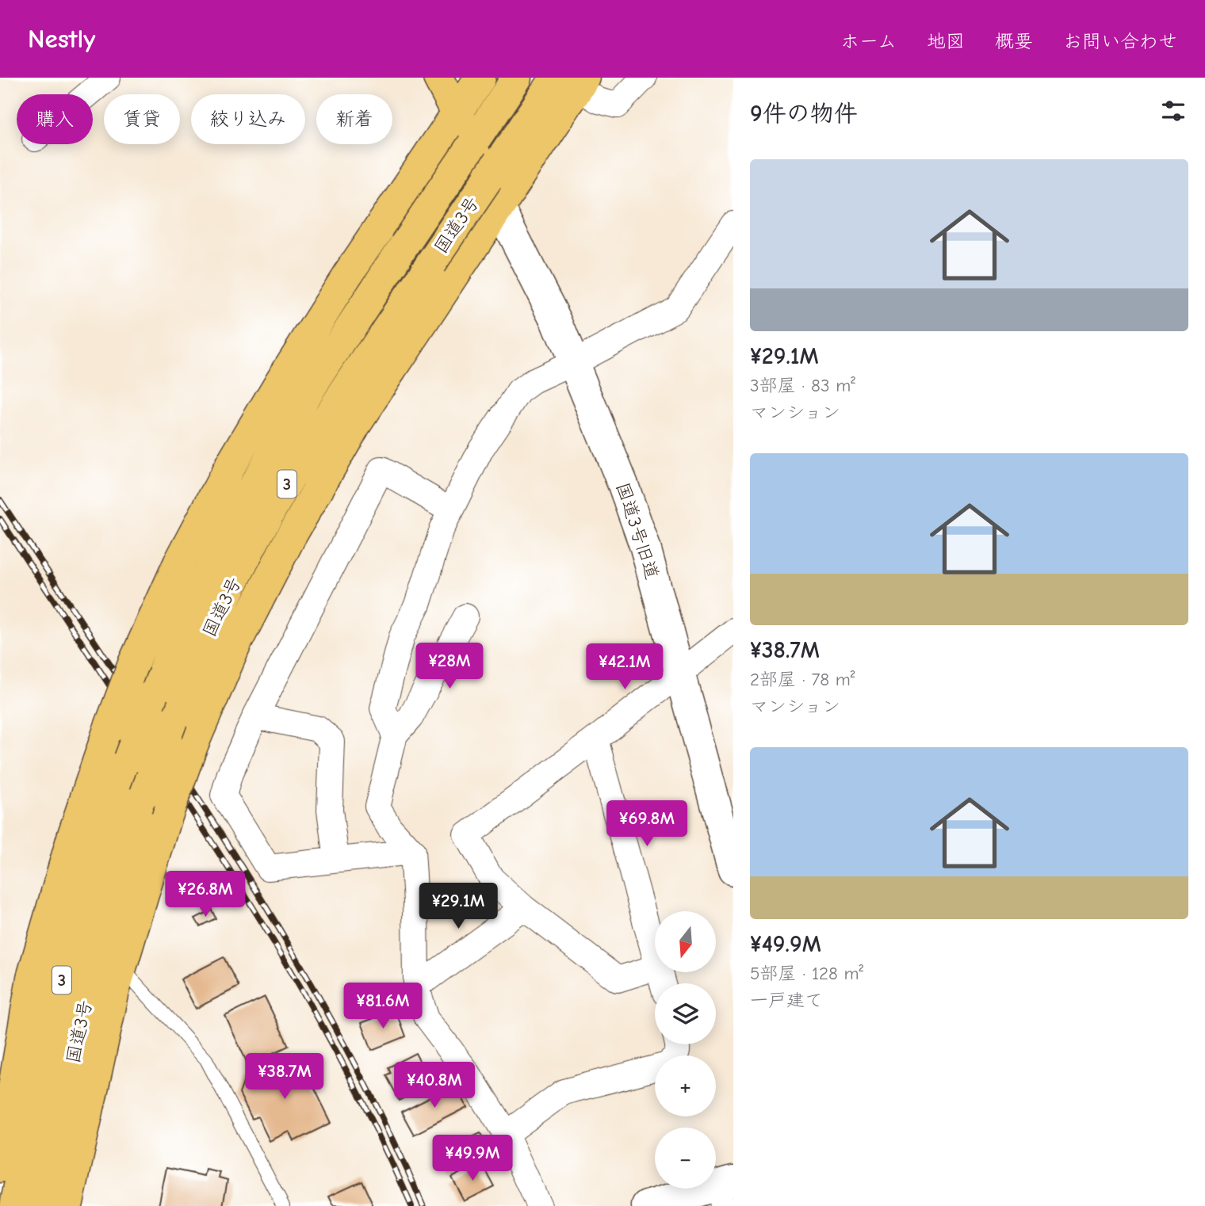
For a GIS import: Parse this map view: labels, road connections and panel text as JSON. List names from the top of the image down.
{
  "streets": {
    "main road": ["国道3号", "3"],
    "street": ["国道3号旧道"]
  },
  "north": "bottom",
  "page": {
    "header": "Nestly",
    "nav": [
      "ホーム",
      "地図",
      "概要",
      "お問い合わせ"
    ],
    "heading": "9件の物件",
    "chip": [
      "購入",
      "賃貸",
      "絞り込み",
      "新着"
    ],
    "list": [
      {
        "name": "¥29.1M",
        "note": "3部屋 · 83 m² · マンション"
      },
      {
        "name": "¥38.7M",
        "note": "2部屋 · 78 m² · マンション"
      },
      {
        "name": "¥49.9M",
        "note": "5部屋 · 128 m² · 一戸建て"
      }
    ],
    "price": [
      "¥28M",
      "¥42.1M",
      "¥69.8M",
      "¥26.8M",
      "¥29.1M",
      "¥81.6M",
      "¥38.7M",
      "¥40.8M",
      "¥49.9M"
    ],
    "map_buttons": ["+", "−"]
  }
}
